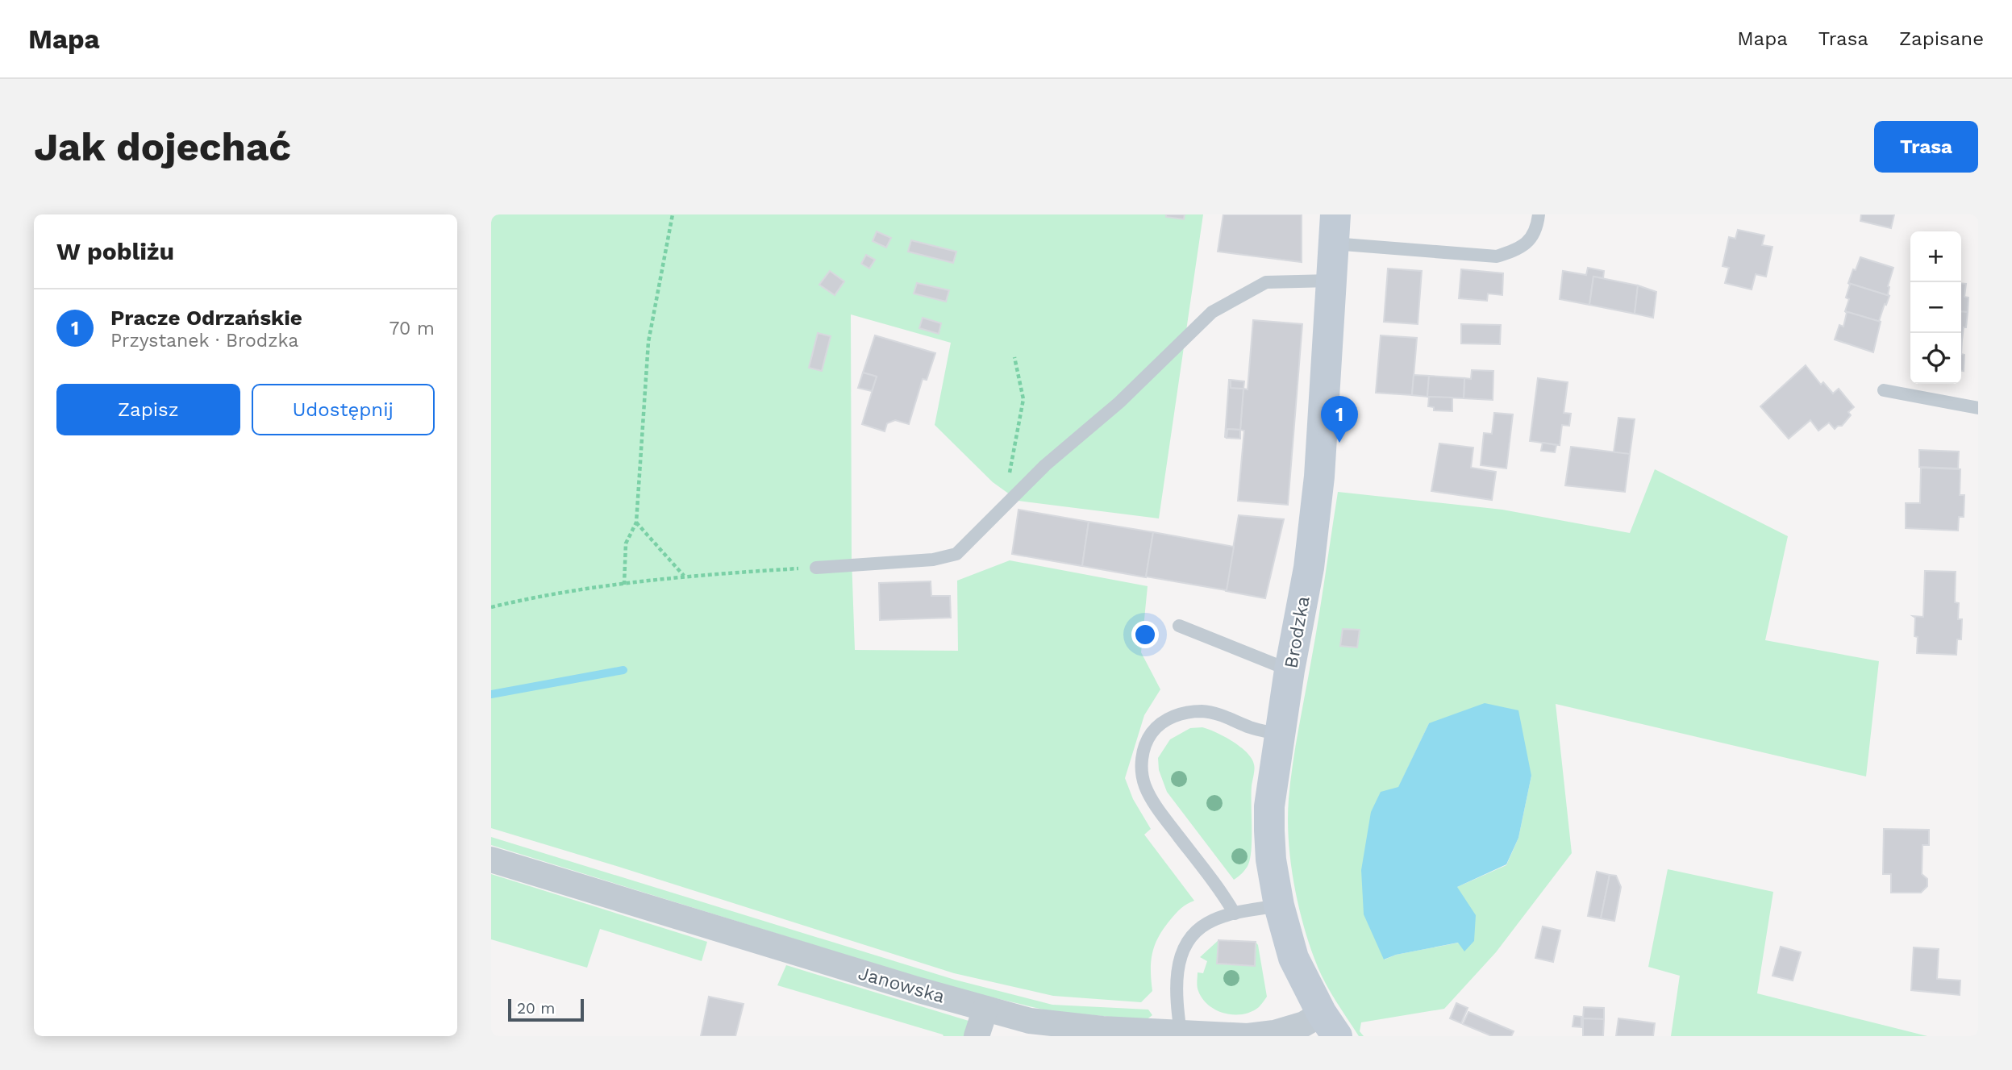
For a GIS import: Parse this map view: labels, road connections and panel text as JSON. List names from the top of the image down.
{
  "streets": {
    "street": ["Brodzka", "Janowska"]
  },
  "crossings": [
    ["Brodzka", "Janowska"]
  ],
  "scale_bar": "20 m",
  "page": {
    "header": "Mapa",
    "nav": ["Mapa", "Trasa", "Zapisane"],
    "buttons": [
      "Trasa",
      ["Zapisz", "Udostępnij"]
    ],
    "title": "Jak dojechać",
    "heading": "W pobliżu",
    "map_buttons": ["+", "−"],
    "list": [
      {
        "mark": "1",
        "name": "Pracze Odrzańskie",
        "note": "Przystanek · Brodzka",
        "value": "70 m"
      }
    ],
    "pins": "1",
    "scale": "20 m"
  }
}
